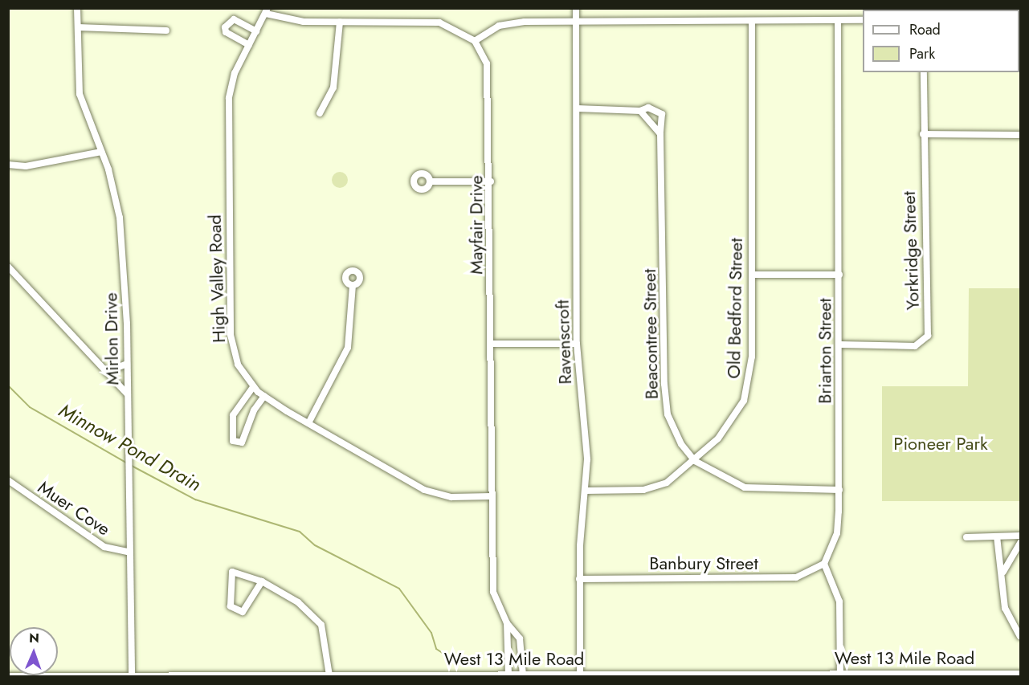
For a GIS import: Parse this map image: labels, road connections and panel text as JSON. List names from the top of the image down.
{
  "streets": {
    "street": [
      "Mayfair Drive",
      "Yorkridge Street",
      "High Valley Road",
      "Old Bedford Street",
      "Beacontree Street",
      "Mirlon Drive",
      "Ravenscroft",
      "Briarton Street",
      "Muer Cove",
      "Banbury Street",
      "West 13 Mile Road"
    ]
  },
  "crossings": [
    ["Mayfair Drive", "High Valley Road"],
    ["Mayfair Drive", "West 13 Mile Road"],
    ["Yorkridge Street", "Briarton Street"],
    ["Old Bedford Street", "Beacontree Street"],
    ["Old Bedford Street", "Ravenscroft"],
    ["Beacontree Street", "Ravenscroft"],
    ["Mirlon Drive", "Muer Cove"],
    ["Mirlon Drive", "West 13 Mile Road"],
    ["Ravenscroft", "Banbury Street"],
    ["Ravenscroft", "West 13 Mile Road"],
    ["Briarton Street", "Banbury Street"]
  ],
  "water": ["Minnow Pond Drain"],
  "parks": ["Pioneer Park"],
  "legend": ["Road", "Park"],
  "north": "top"
}
